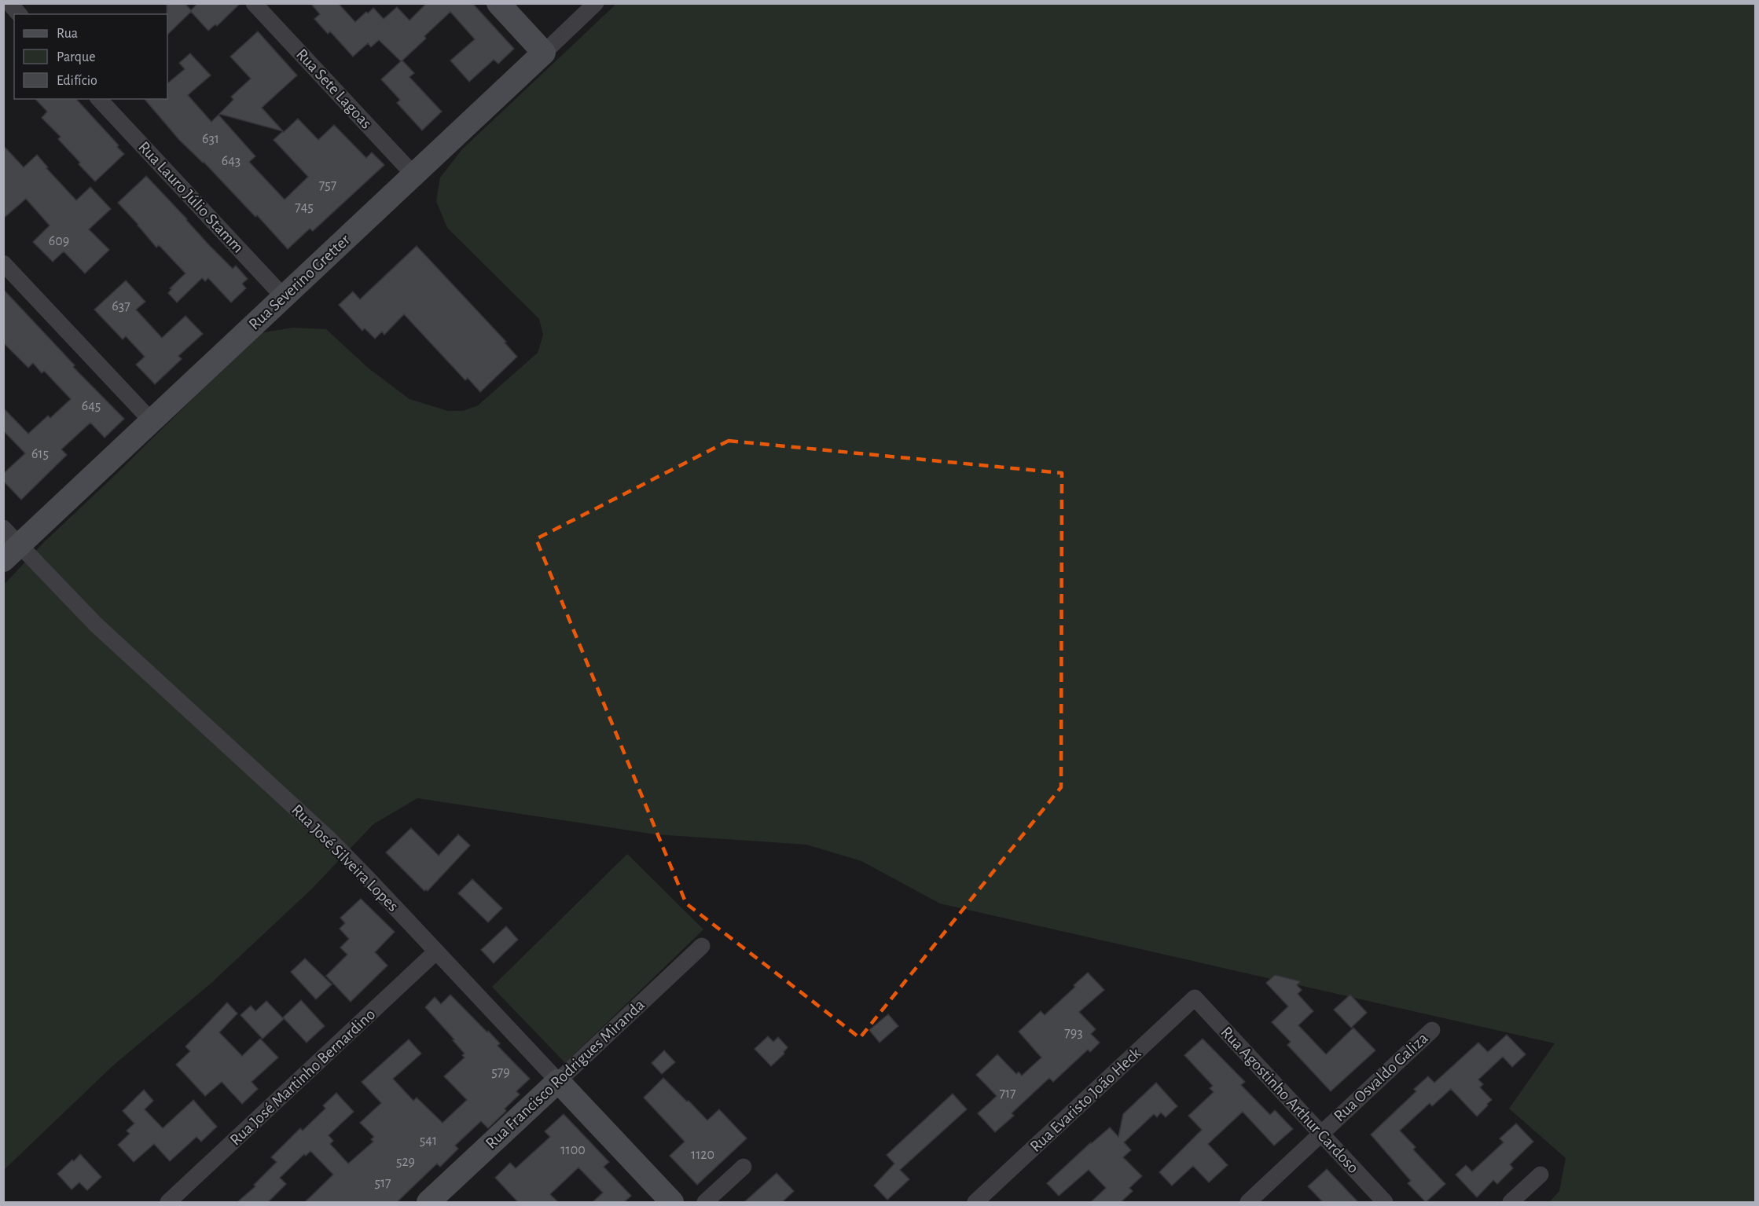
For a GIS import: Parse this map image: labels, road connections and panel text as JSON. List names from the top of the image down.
{
  "streets": {
    "street": [
      "Rua Sete Lagoas",
      "Rua Lauro Júlio Stamm",
      "Rua Severino Gretter",
      "Rua José Silveira Lopes",
      "Rua Francisco Rodrigues Miranda",
      "Rua José Martinho Bernardino",
      "Rua Osvaldo Galiza",
      "Rua Evaristo João Heck",
      "Rua Agostinho Arthur Cardoso"
    ]
  },
  "crossings": [
    ["Rua Sete Lagoas", "Rua Severino Gretter"],
    ["Rua Lauro Júlio Stamm", "Rua Severino Gretter"],
    ["Rua Severino Gretter", "Rua José Silveira Lopes"],
    ["Rua José Silveira Lopes", "Rua Francisco Rodrigues Miranda"],
    ["Rua José Silveira Lopes", "Rua José Martinho Bernardino"],
    ["Rua Osvaldo Galiza", "Rua Agostinho Arthur Cardoso"],
    ["Rua Evaristo João Heck", "Rua Agostinho Arthur Cardoso"]
  ],
  "house_numbers": [
    "631",
    "643",
    "757",
    "745",
    "609",
    "637",
    "645",
    "615",
    "793",
    "579",
    "717",
    "541",
    "1100",
    "1120",
    "529",
    "517"
  ],
  "legend": ["Rua", "Parque", "Edifício"]
}
